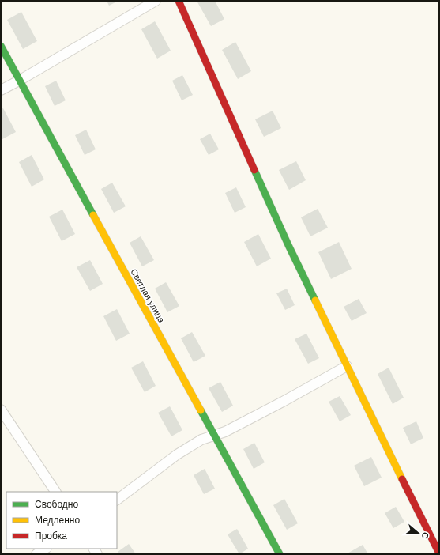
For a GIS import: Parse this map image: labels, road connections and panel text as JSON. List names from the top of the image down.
{
  "streets": {
    "street": ["Светлая улица"]
  },
  "legend": ["Свободно", "Медленно", "Пробка"],
  "north": "right"
}
